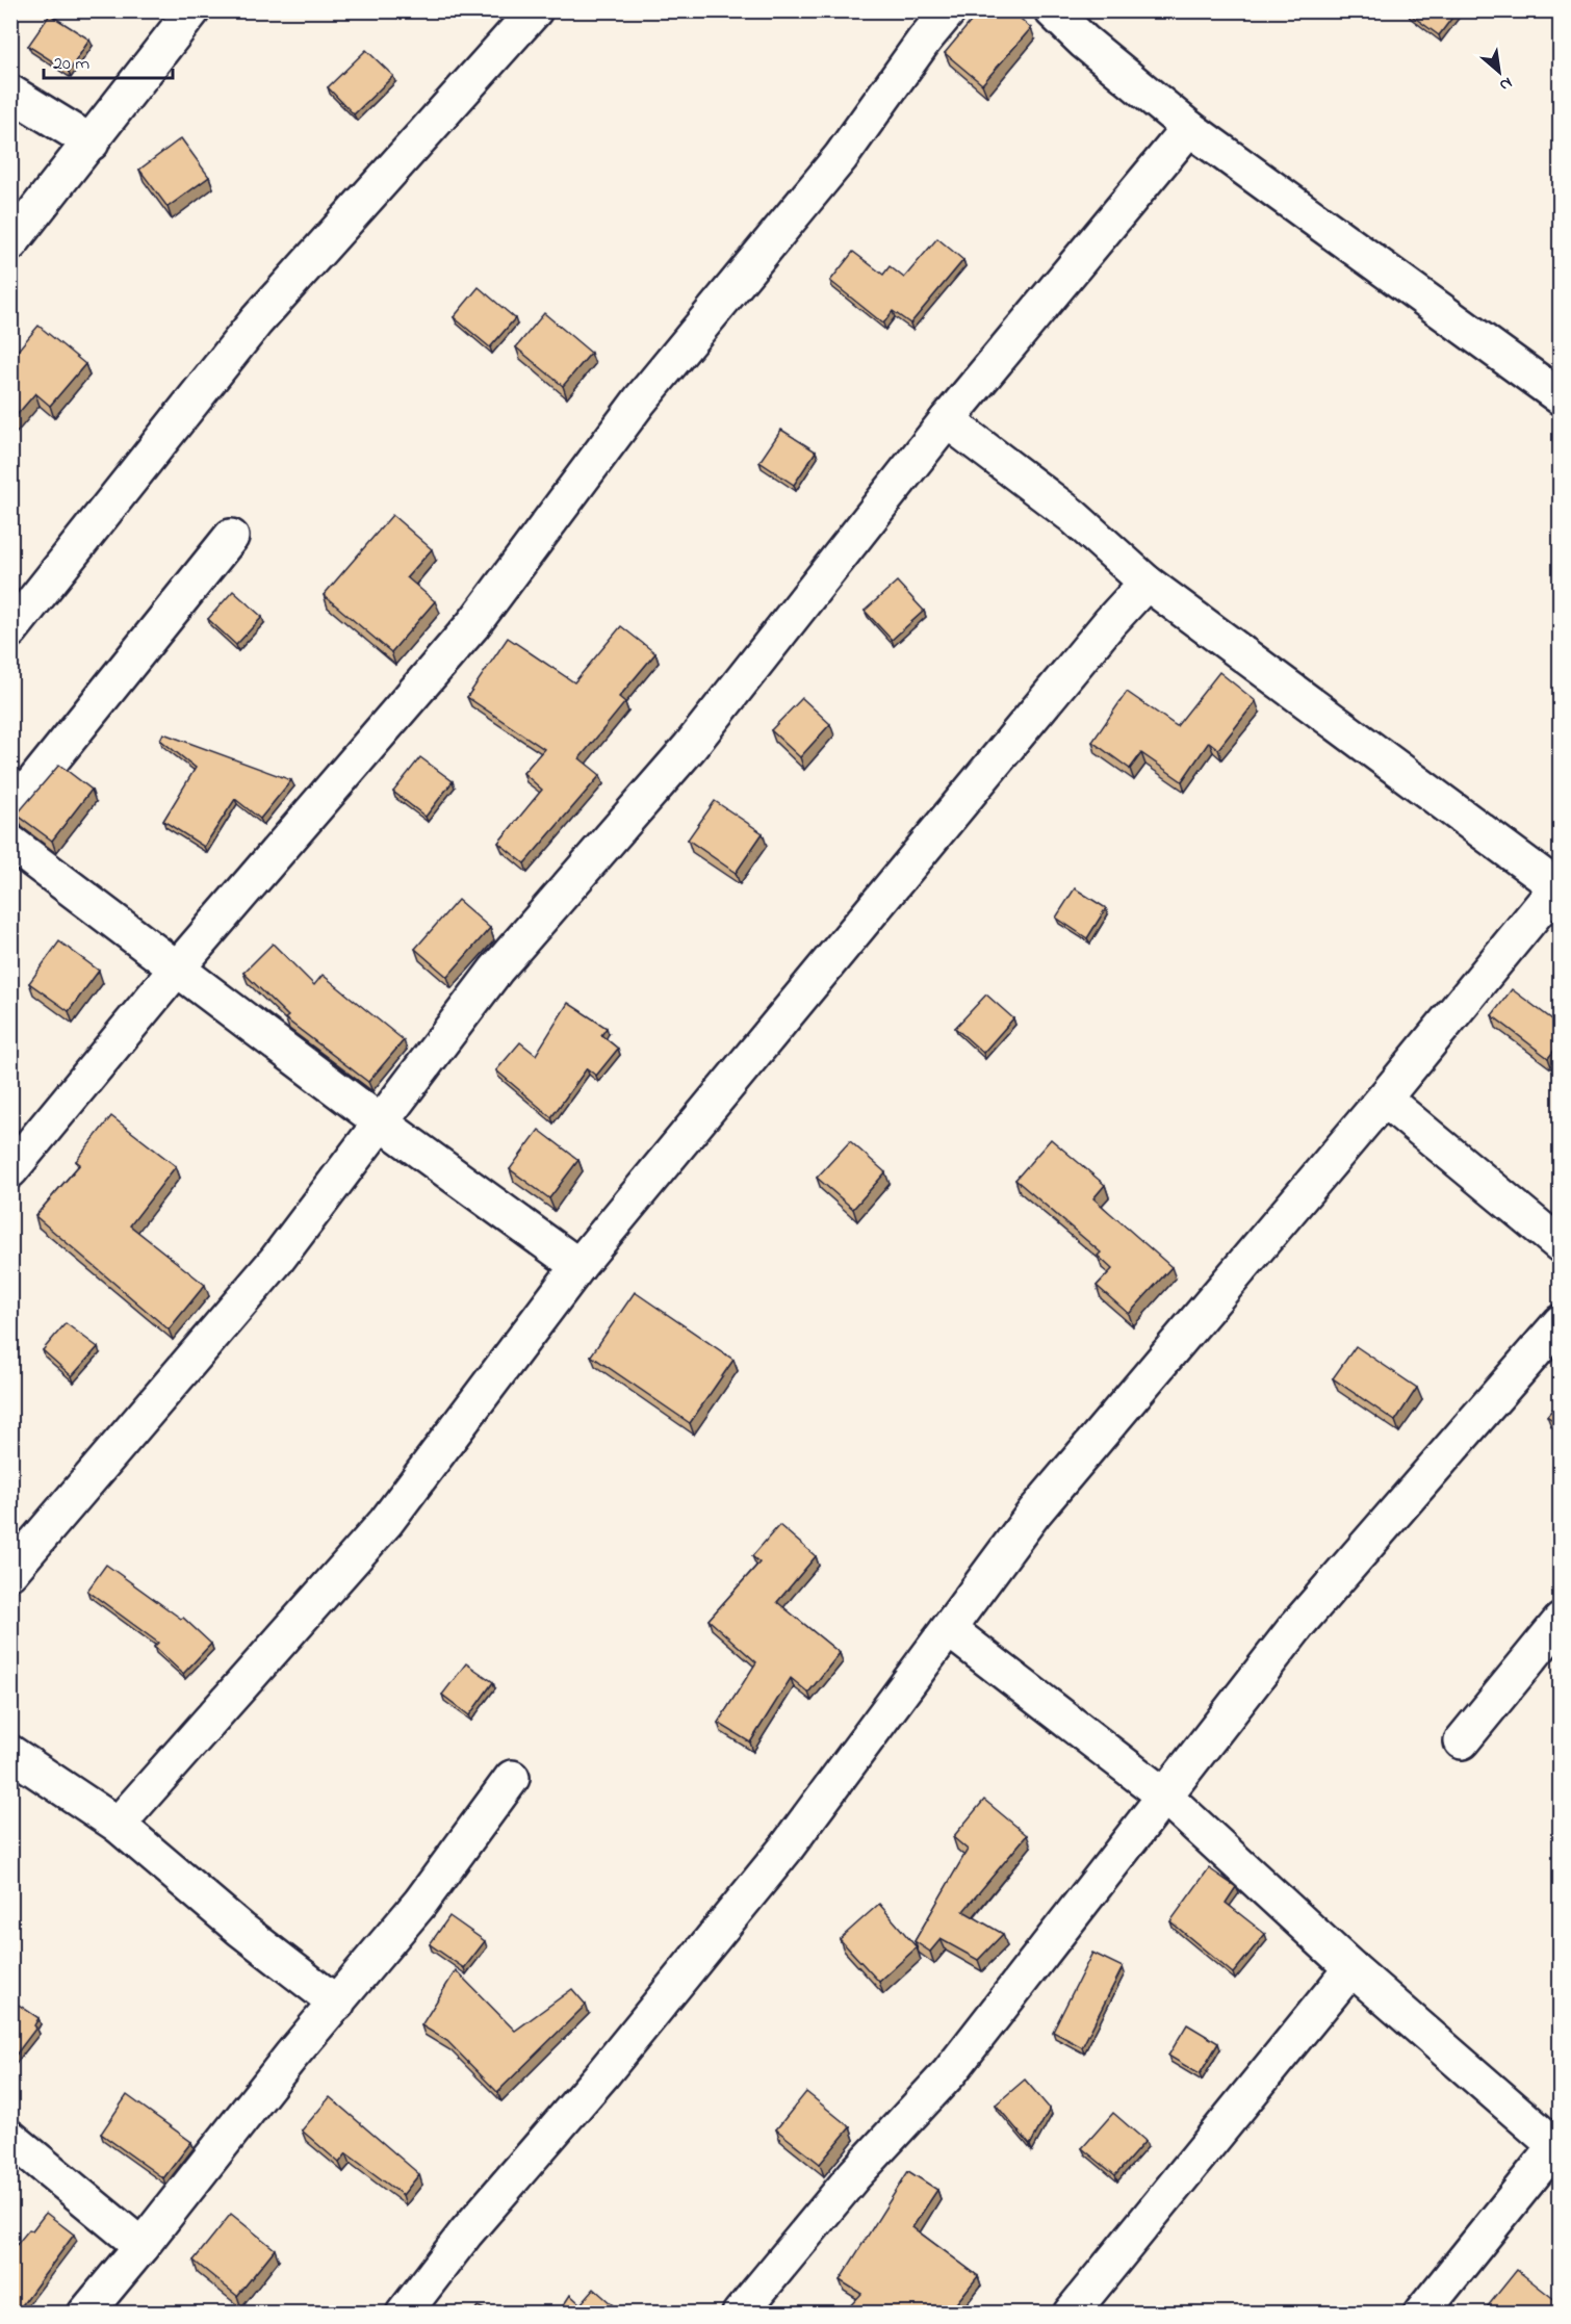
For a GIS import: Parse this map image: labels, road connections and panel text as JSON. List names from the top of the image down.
{
  "scale_bar": "20 m",
  "north": "bottom right"
}
